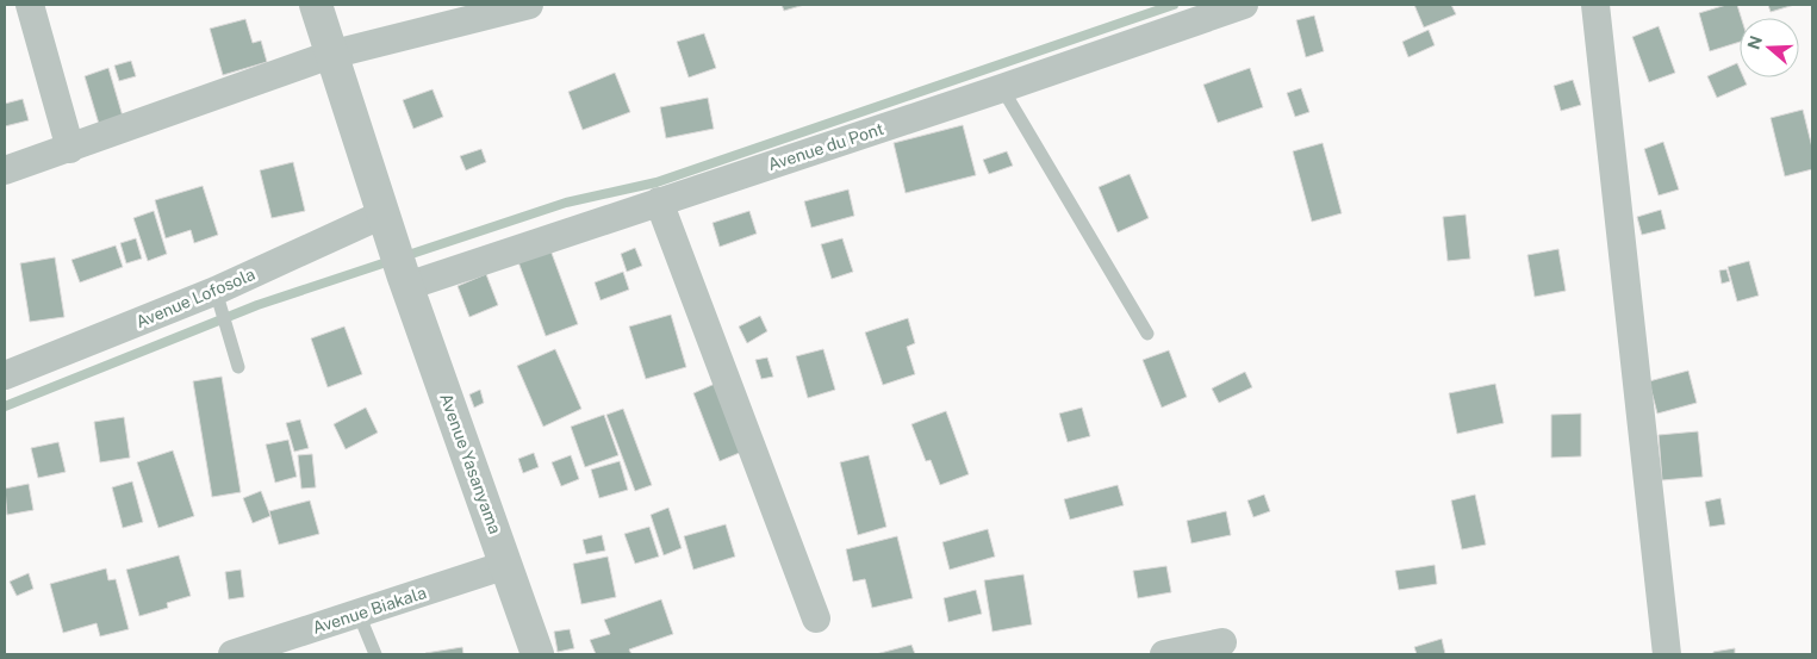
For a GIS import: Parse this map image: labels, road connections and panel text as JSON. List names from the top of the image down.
{
  "streets": {
    "street": [
      "Avenue du Pont",
      "Avenue Lofosola",
      "Avenue Yasanyama",
      "Avenue Biakala"
    ]
  },
  "crossings": [
    ["Avenue du Pont", "Avenue Yasanyama"],
    ["Avenue Lofosola", "Avenue Yasanyama"],
    ["Avenue Yasanyama", "Avenue Biakala"]
  ],
  "north": "left"
}
